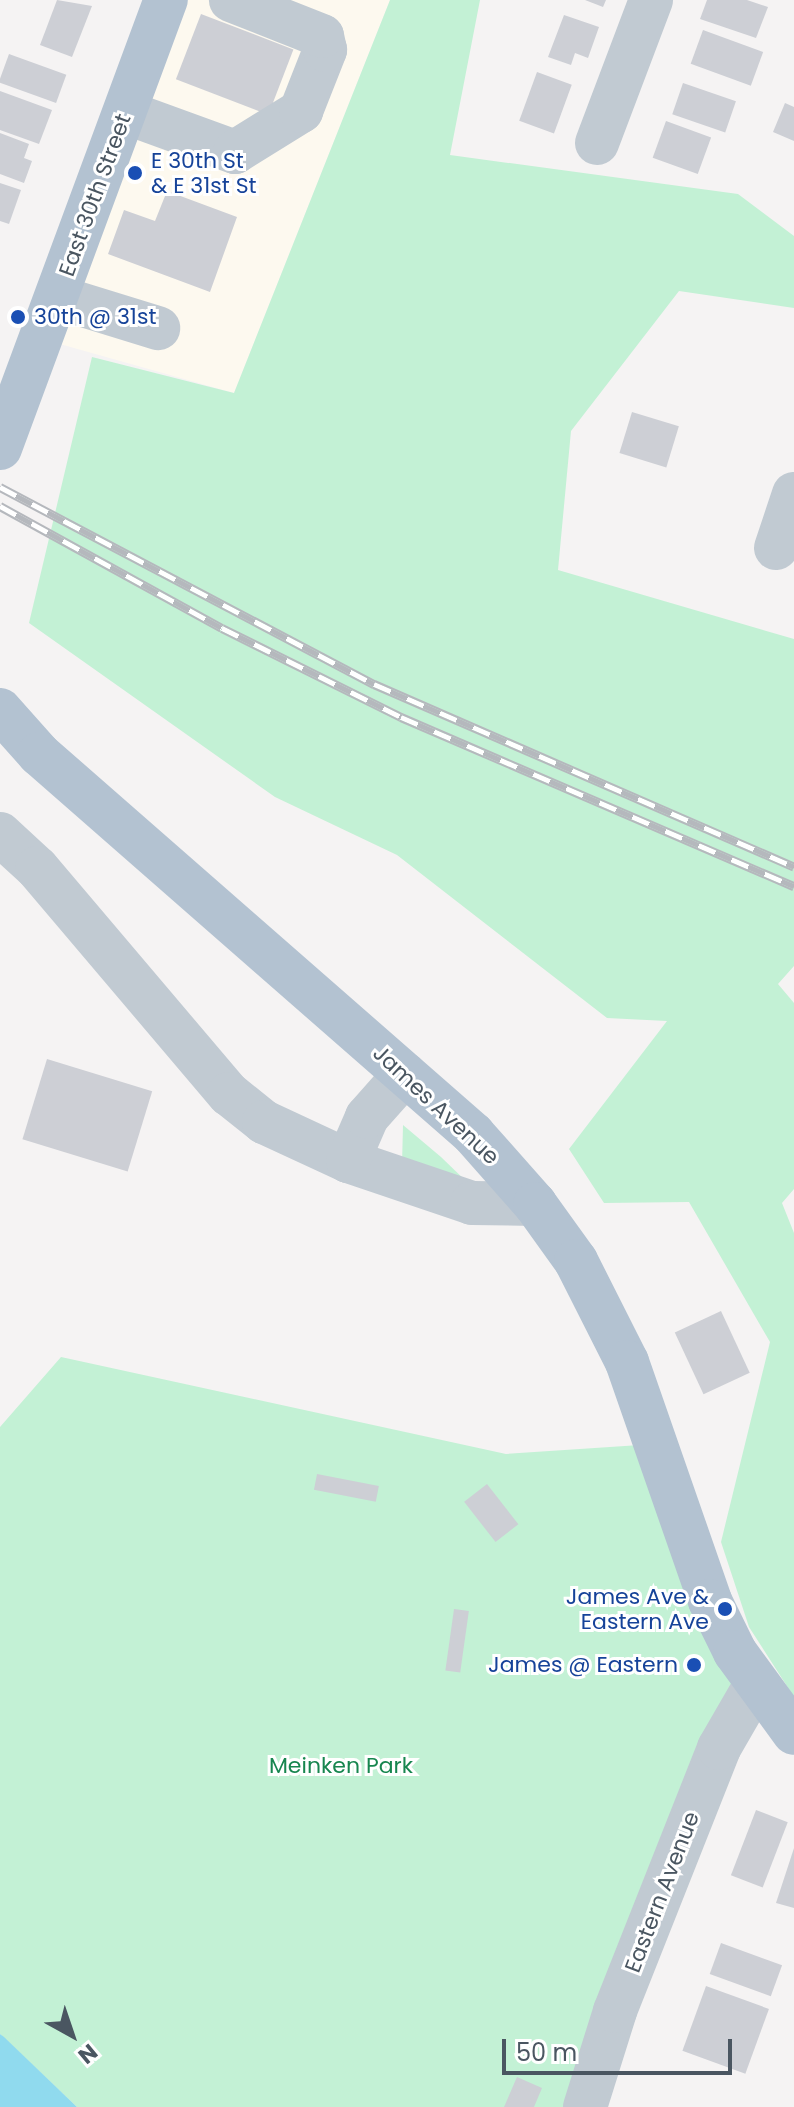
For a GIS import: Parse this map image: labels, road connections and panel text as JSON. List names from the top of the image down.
{
  "streets": {
    "main road": ["East 30th Street", "James Avenue"],
    "street": ["Eastern Avenue"]
  },
  "crossings": [
    ["James Avenue", "Eastern Avenue"]
  ],
  "parks": ["Meinken Park"],
  "places": [
    "E 30th St & E 31st St",
    "30th @ 31st",
    "James Ave & Eastern Ave",
    "James @ Eastern"
  ],
  "scale_bar": "50 m",
  "north": "bottom right"
}
